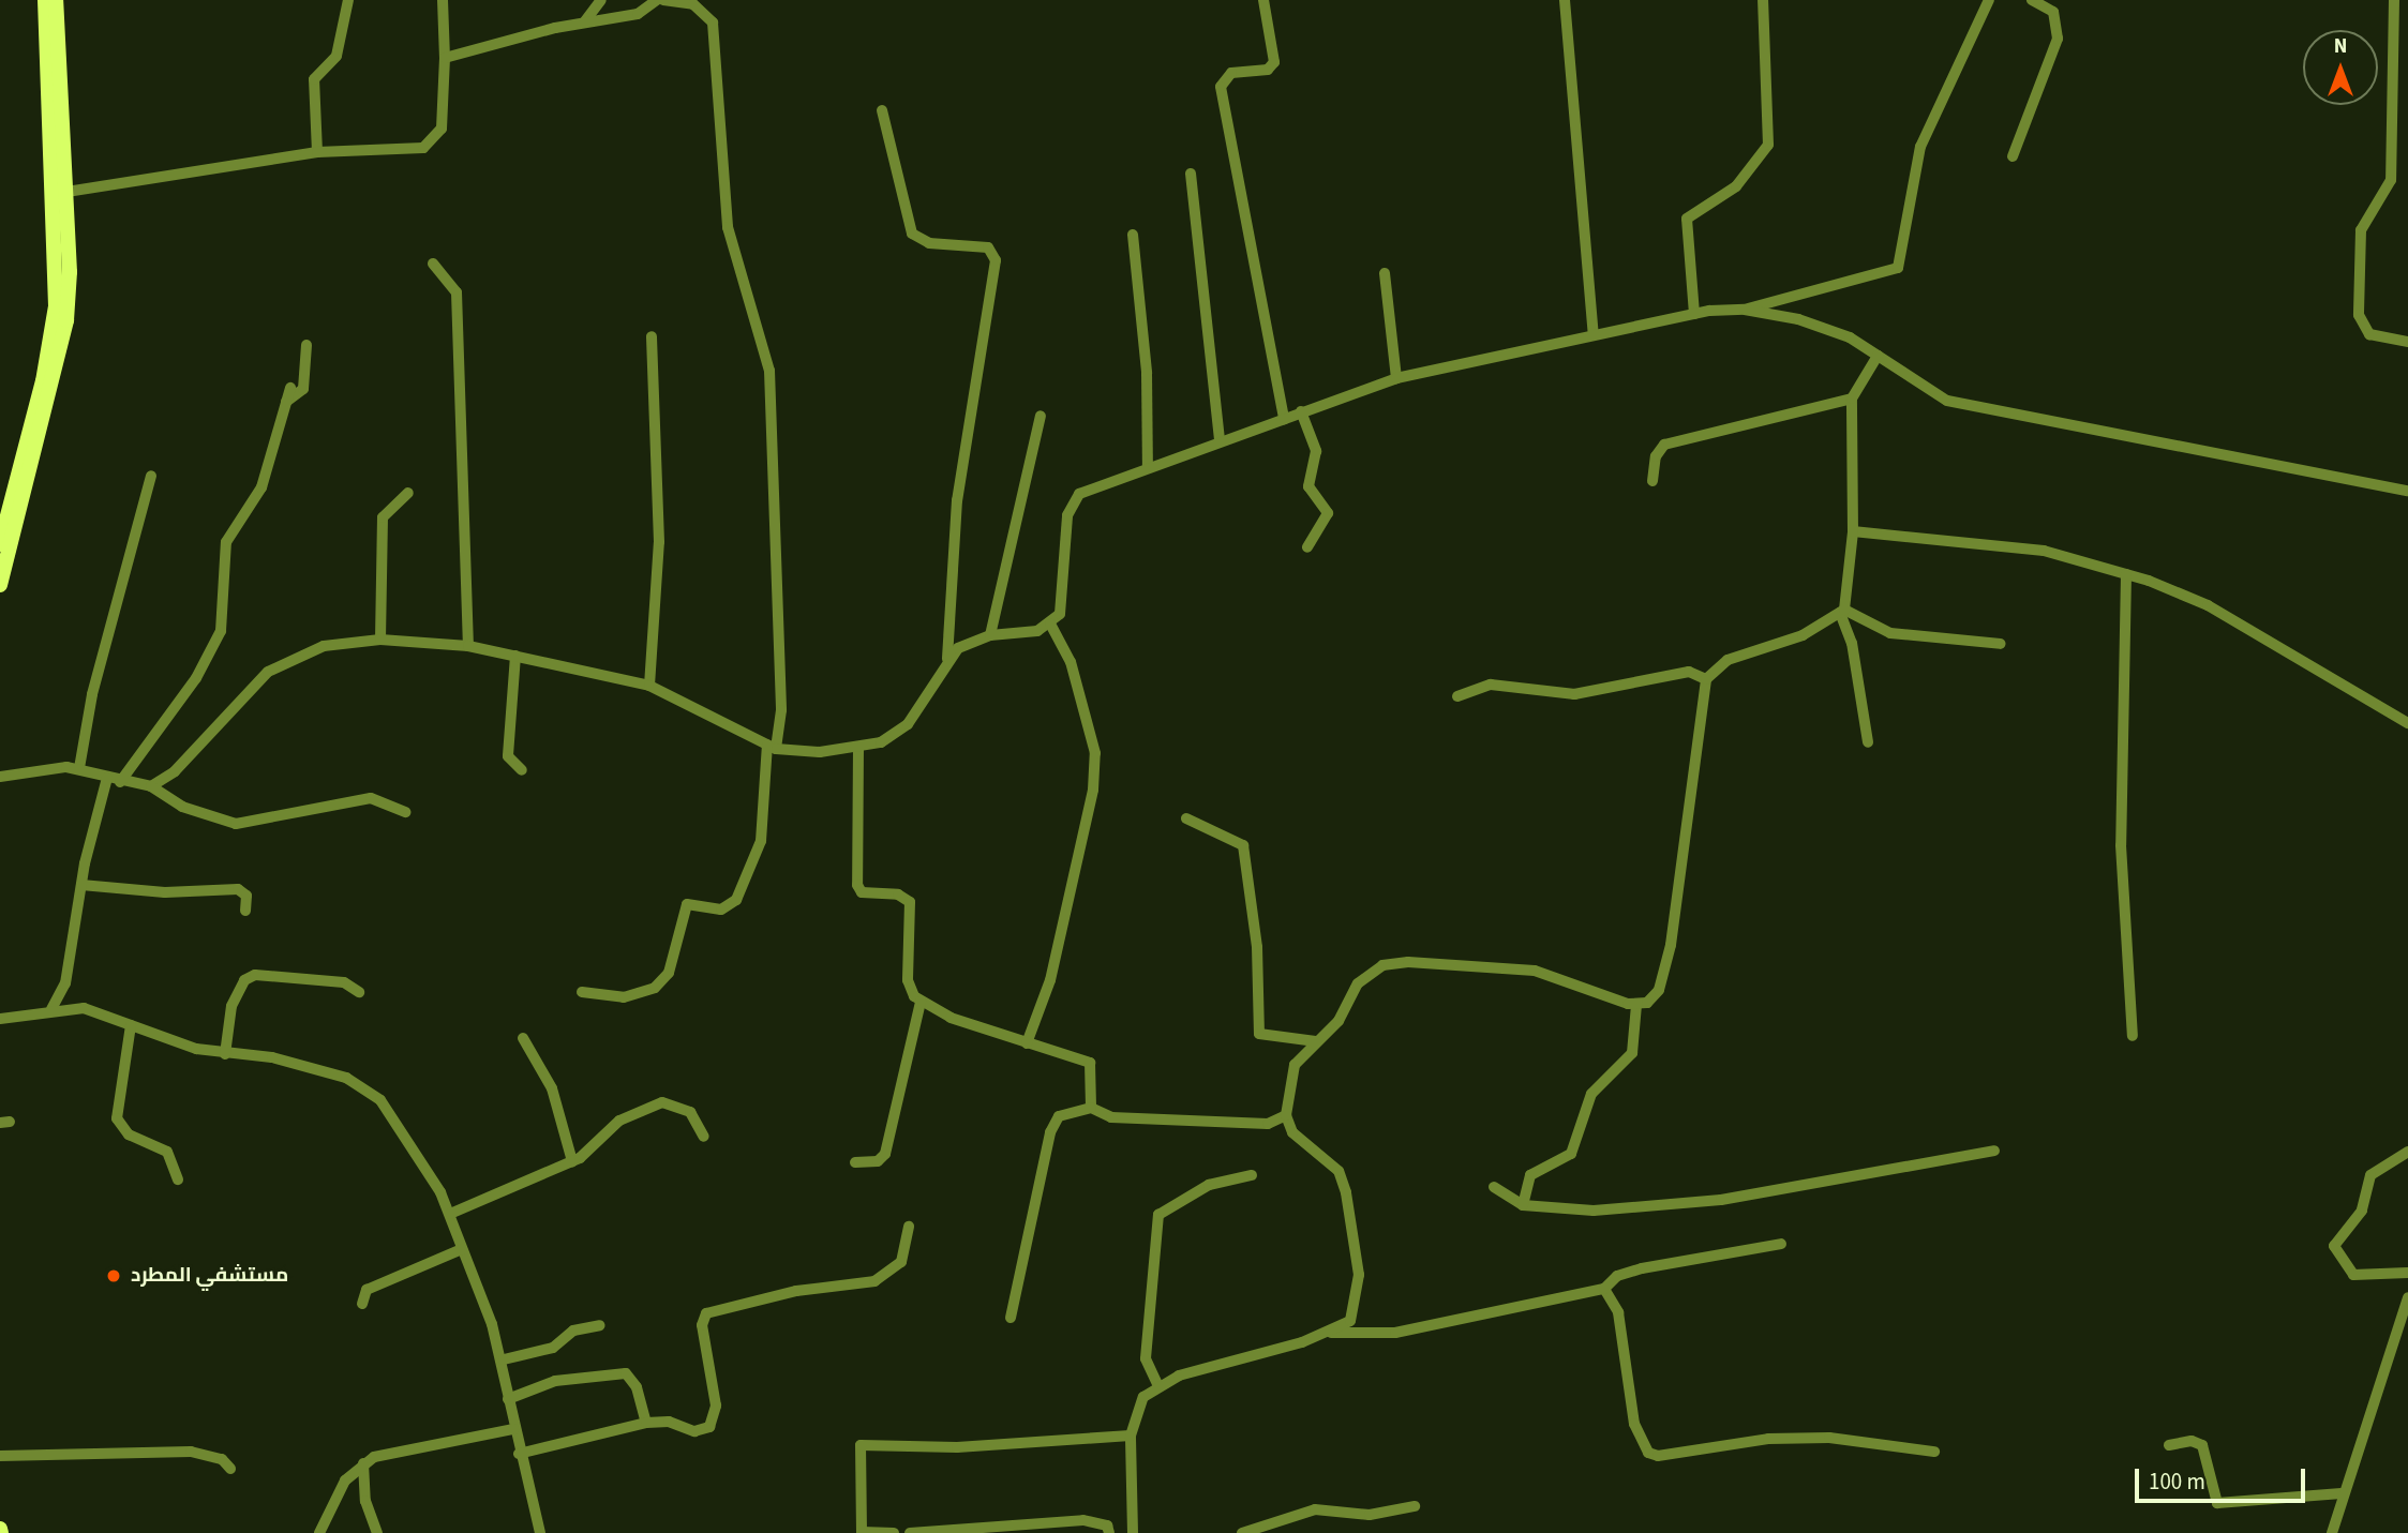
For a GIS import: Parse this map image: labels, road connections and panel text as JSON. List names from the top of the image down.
{
  "places": ["مستشفي المطرد"],
  "scale_bar": "100 m",
  "north": "top"
}
